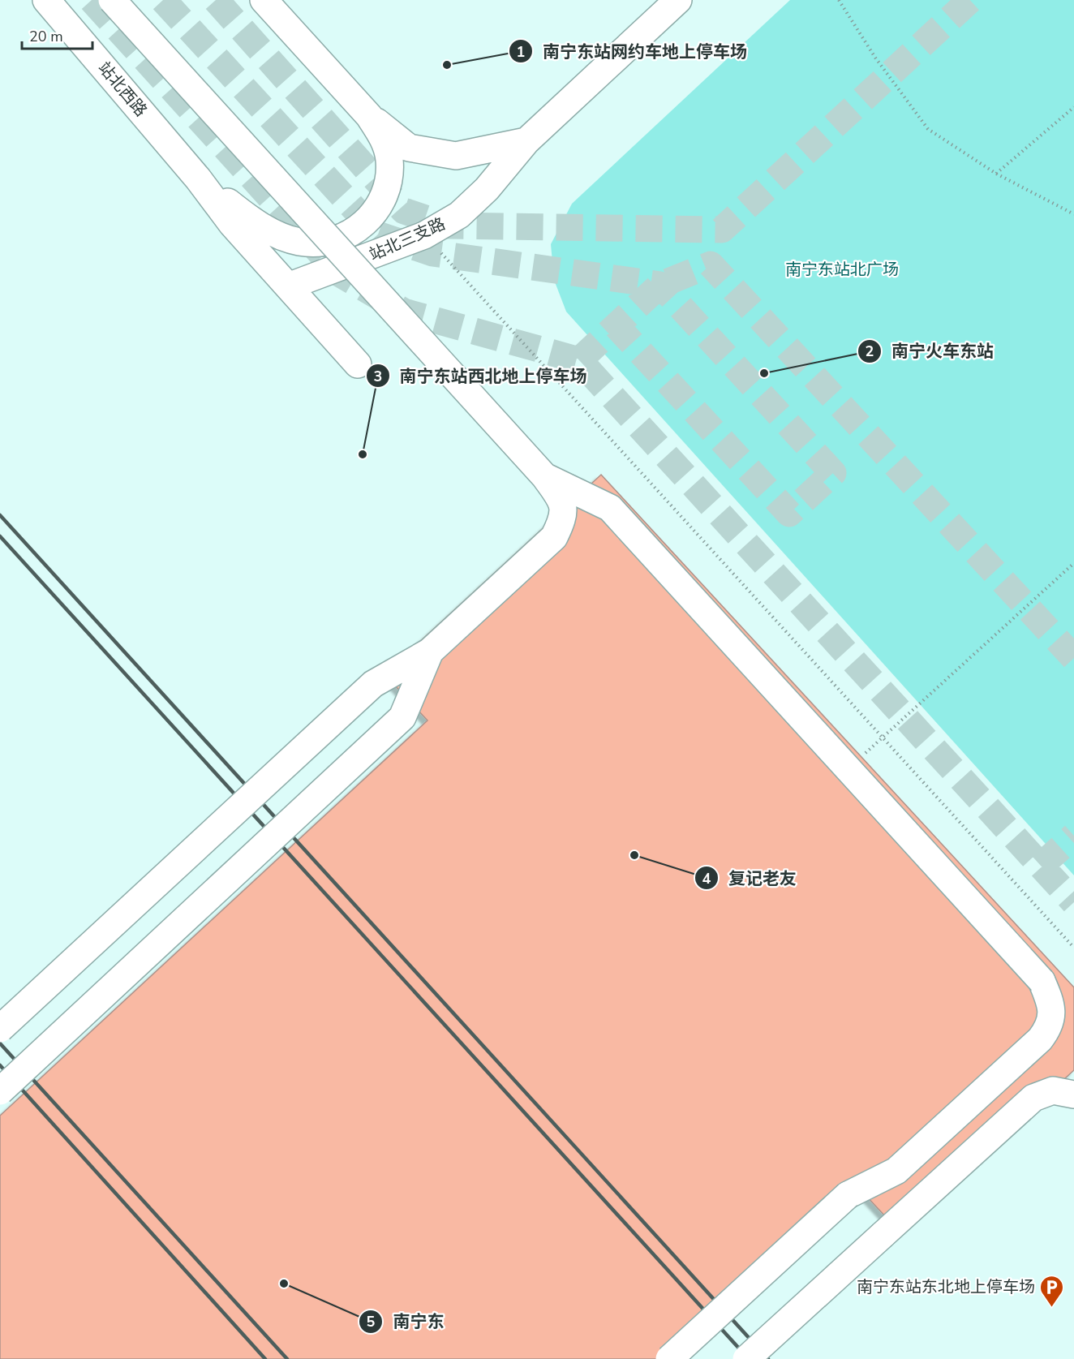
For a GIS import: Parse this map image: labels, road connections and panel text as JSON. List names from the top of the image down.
{
  "streets": {
    "street": ["站北西路", "站北三支路"]
  },
  "parks": ["南宁东站北广场"],
  "places": {
    "other": [
      "南宁东站网约车地上停车场",
      "南宁火车东站",
      "南宁东站西北地上停车场",
      "复记老友",
      "南宁东"
    ],
    "parking": ["南宁东站东北地上停车场"]
  },
  "scale_bar": "20 m"
}
